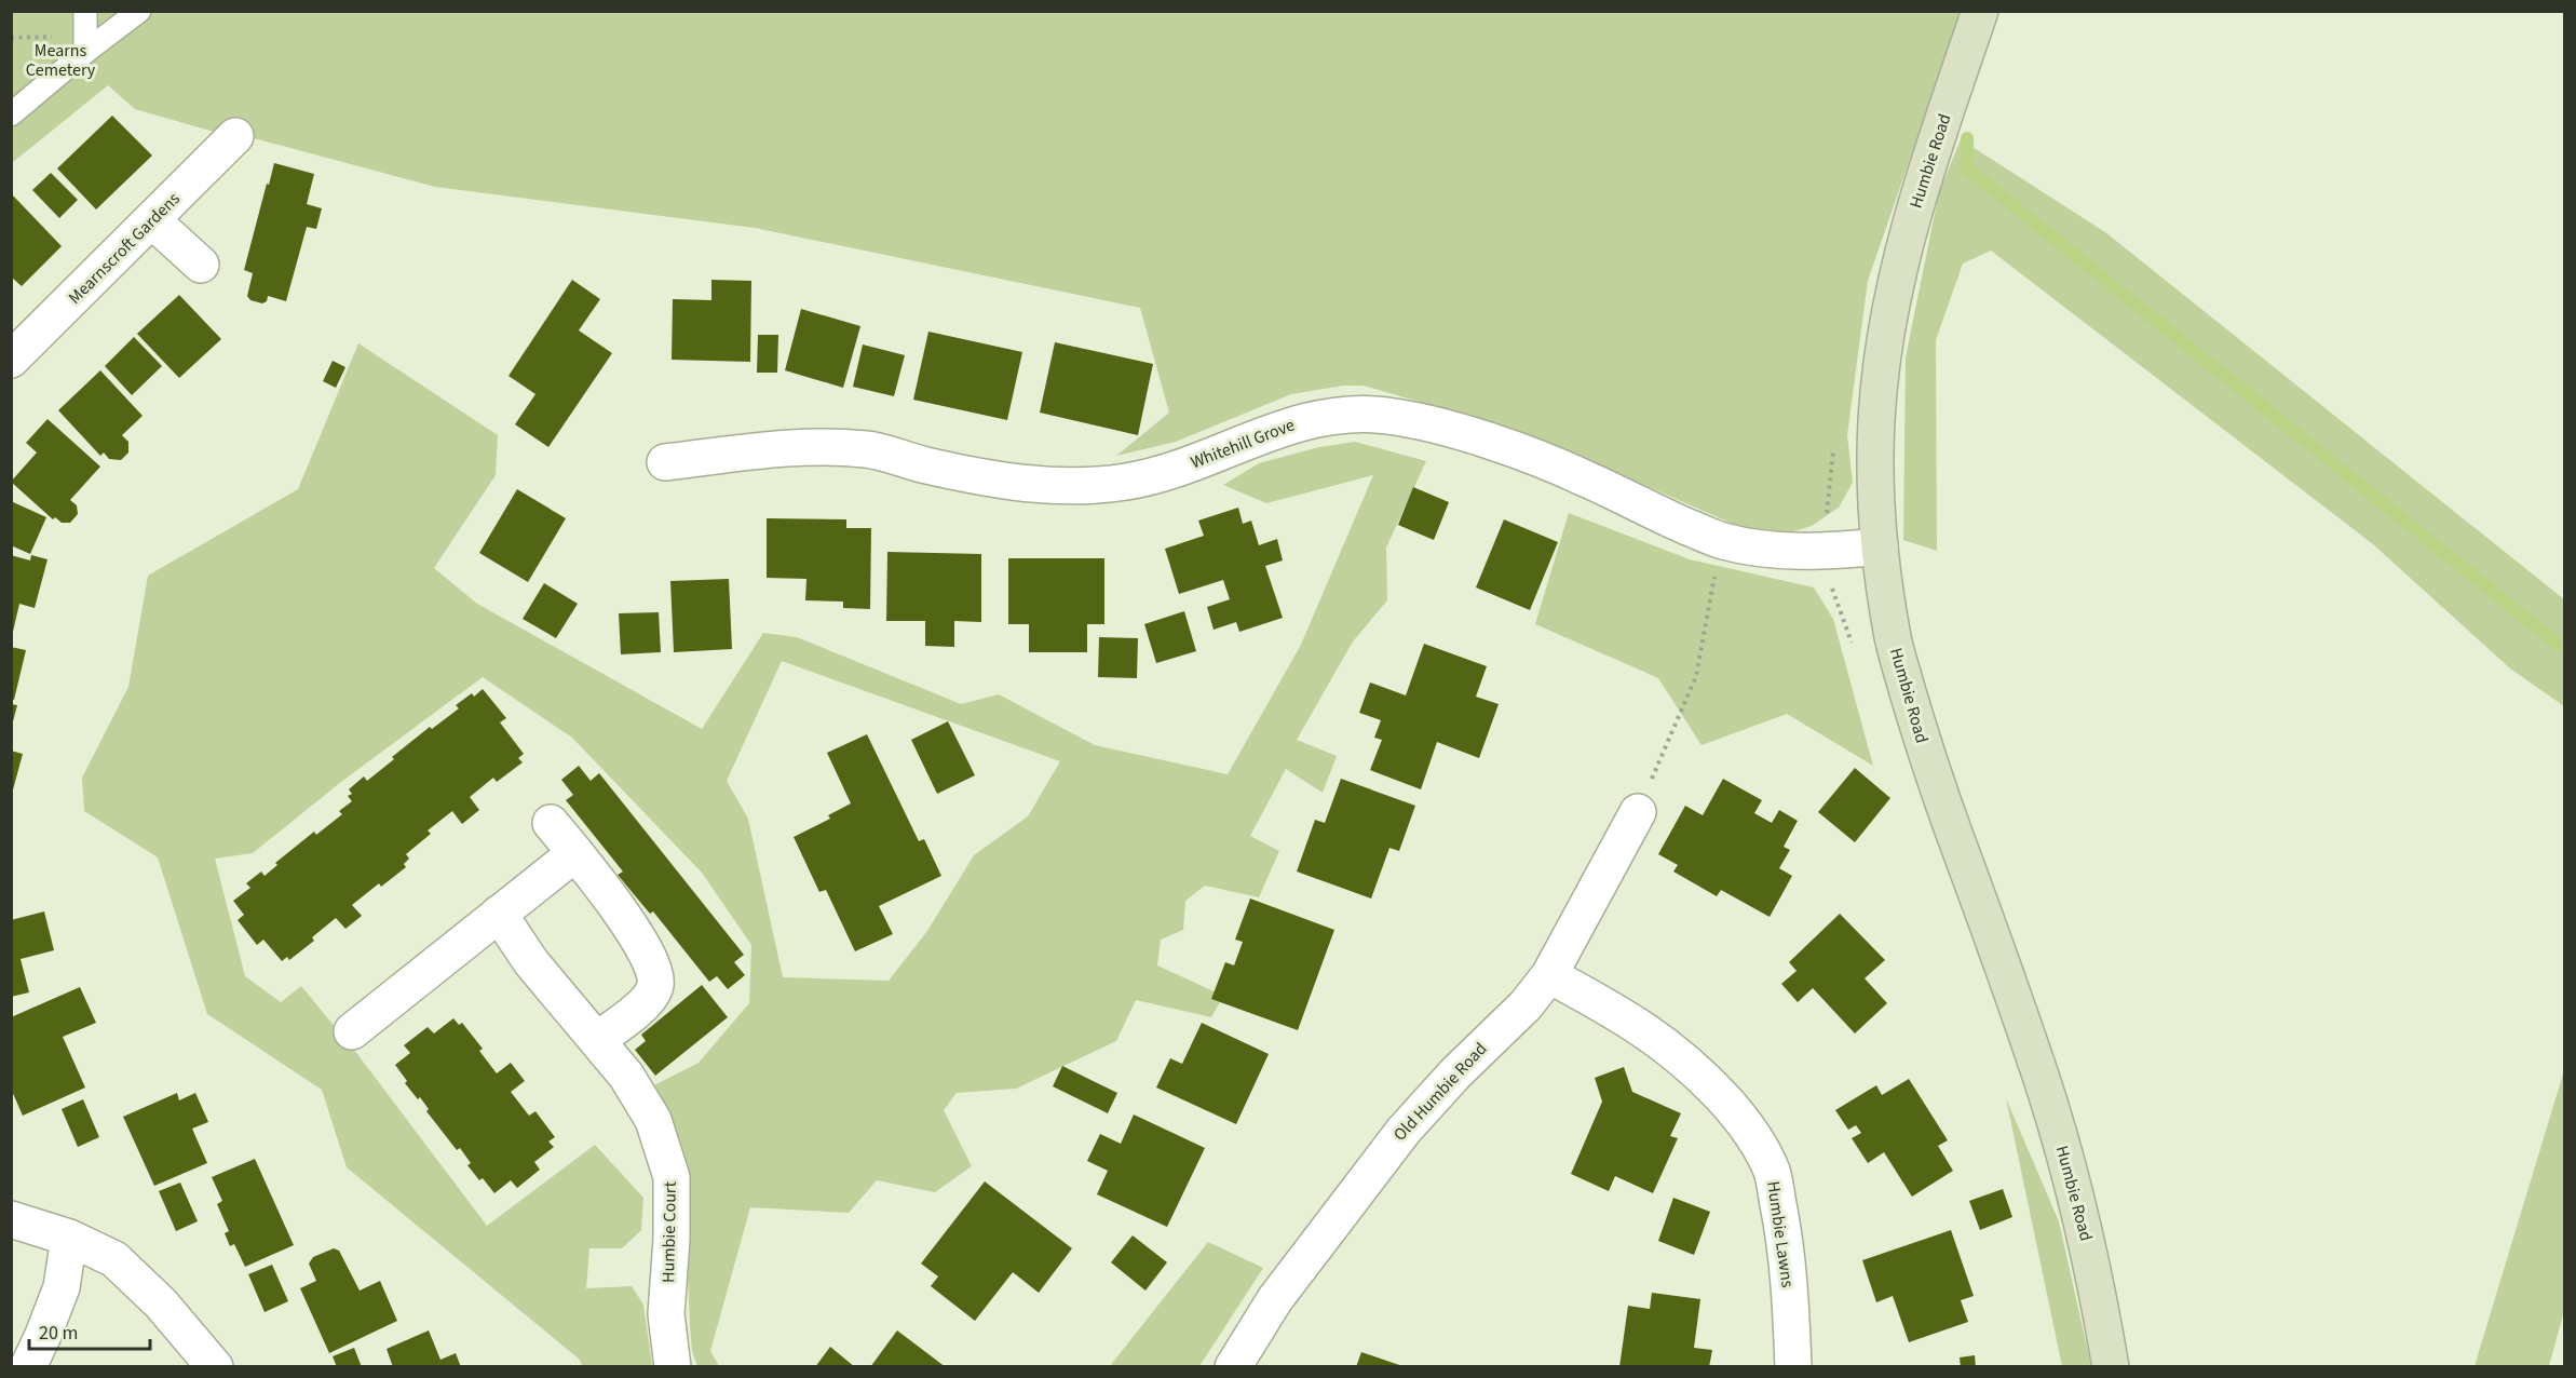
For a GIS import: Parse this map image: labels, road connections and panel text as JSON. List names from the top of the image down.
{
  "streets": {
    "street": [
      "Humbie Road",
      "Mearnscroft Gardens",
      "Whitehill Grove",
      "Old Humbie Road",
      "Humbie Court",
      "Humbie Lawns"
    ]
  },
  "crossings": [
    ["Humbie Road", "Whitehill Grove"],
    ["Old Humbie Road", "Humbie Lawns"]
  ],
  "parks": ["Mearns Cemetery"],
  "scale_bar": "20 m"
}
